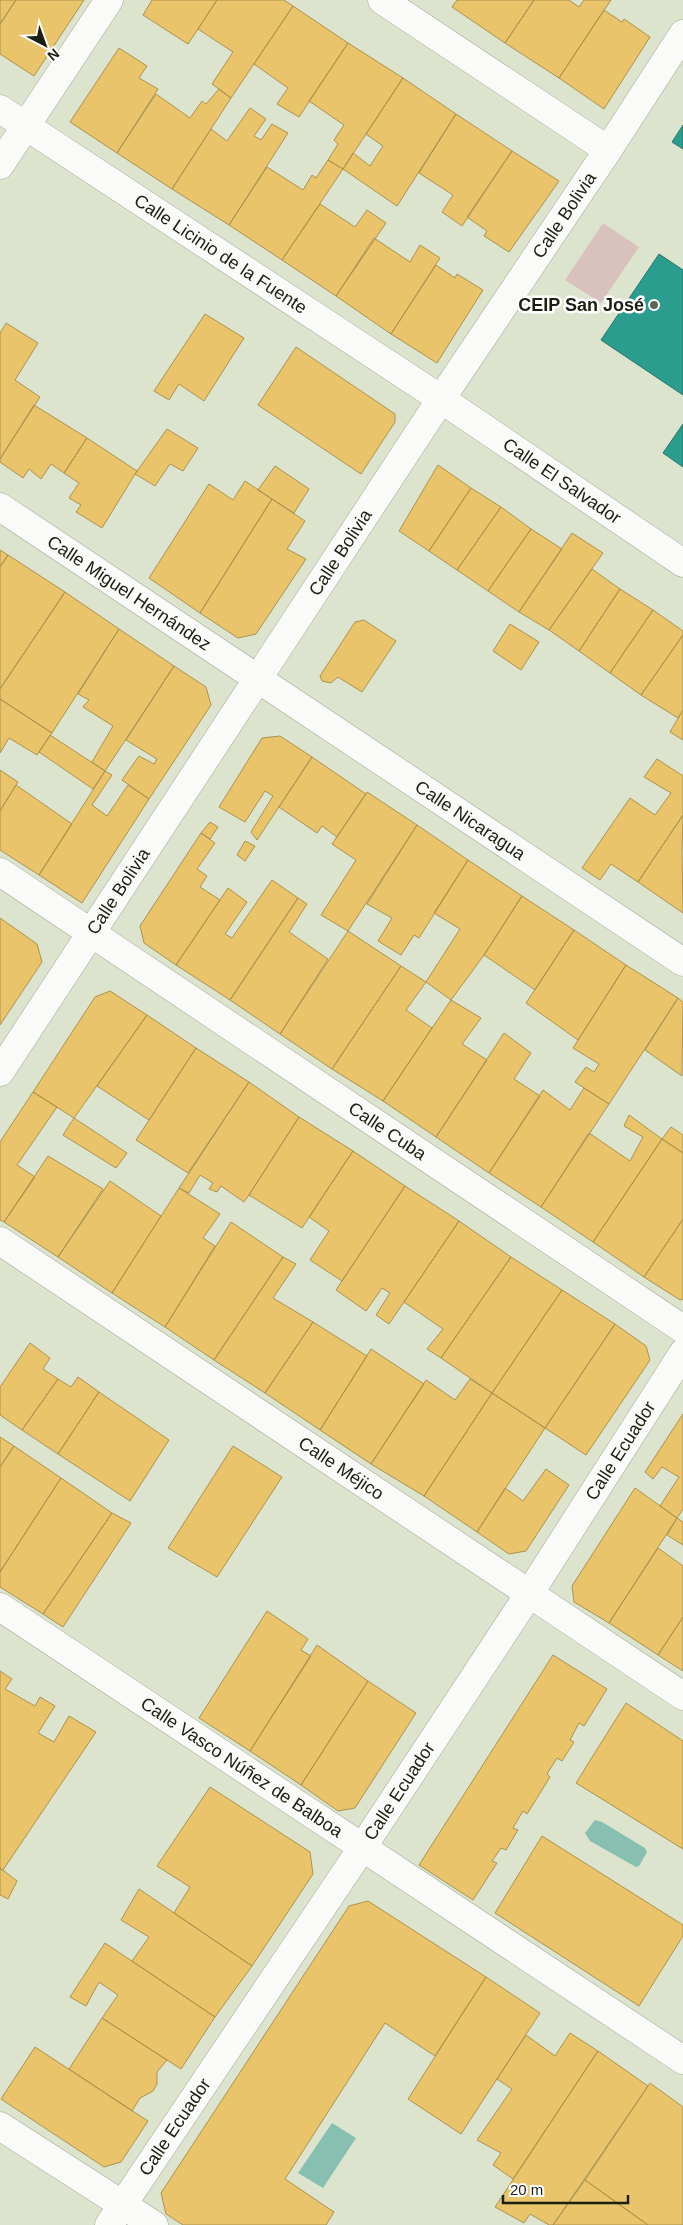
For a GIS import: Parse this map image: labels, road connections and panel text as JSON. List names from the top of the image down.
{
  "streets": {
    "street": [
      "Calle Bolivia",
      "Calle Licinio de la Fuente",
      "Calle El Salvador",
      "Calle Miguel Hernández",
      "Calle Nicaragua",
      "Calle Cuba",
      "Calle Ecuador",
      "Calle Méjico",
      "Calle Vasco Núñez de Balboa"
    ]
  },
  "crossings": [
    ["Calle Bolivia", "Calle Licinio de la Fuente"],
    ["Calle Bolivia", "Calle El Salvador"],
    ["Calle Bolivia", "Calle Miguel Hernández"],
    ["Calle Bolivia", "Calle Nicaragua"],
    ["Calle Bolivia", "Calle Cuba"],
    ["Calle Licinio de la Fuente", "Calle El Salvador"],
    ["Calle Miguel Hernández", "Calle Nicaragua"],
    ["Calle Ecuador", "Calle Méjico"],
    ["Calle Ecuador", "Calle Vasco Núñez de Balboa"]
  ],
  "places": ["CEIP San José"],
  "scale_bar": "20 m",
  "north": "bottom right"
}
